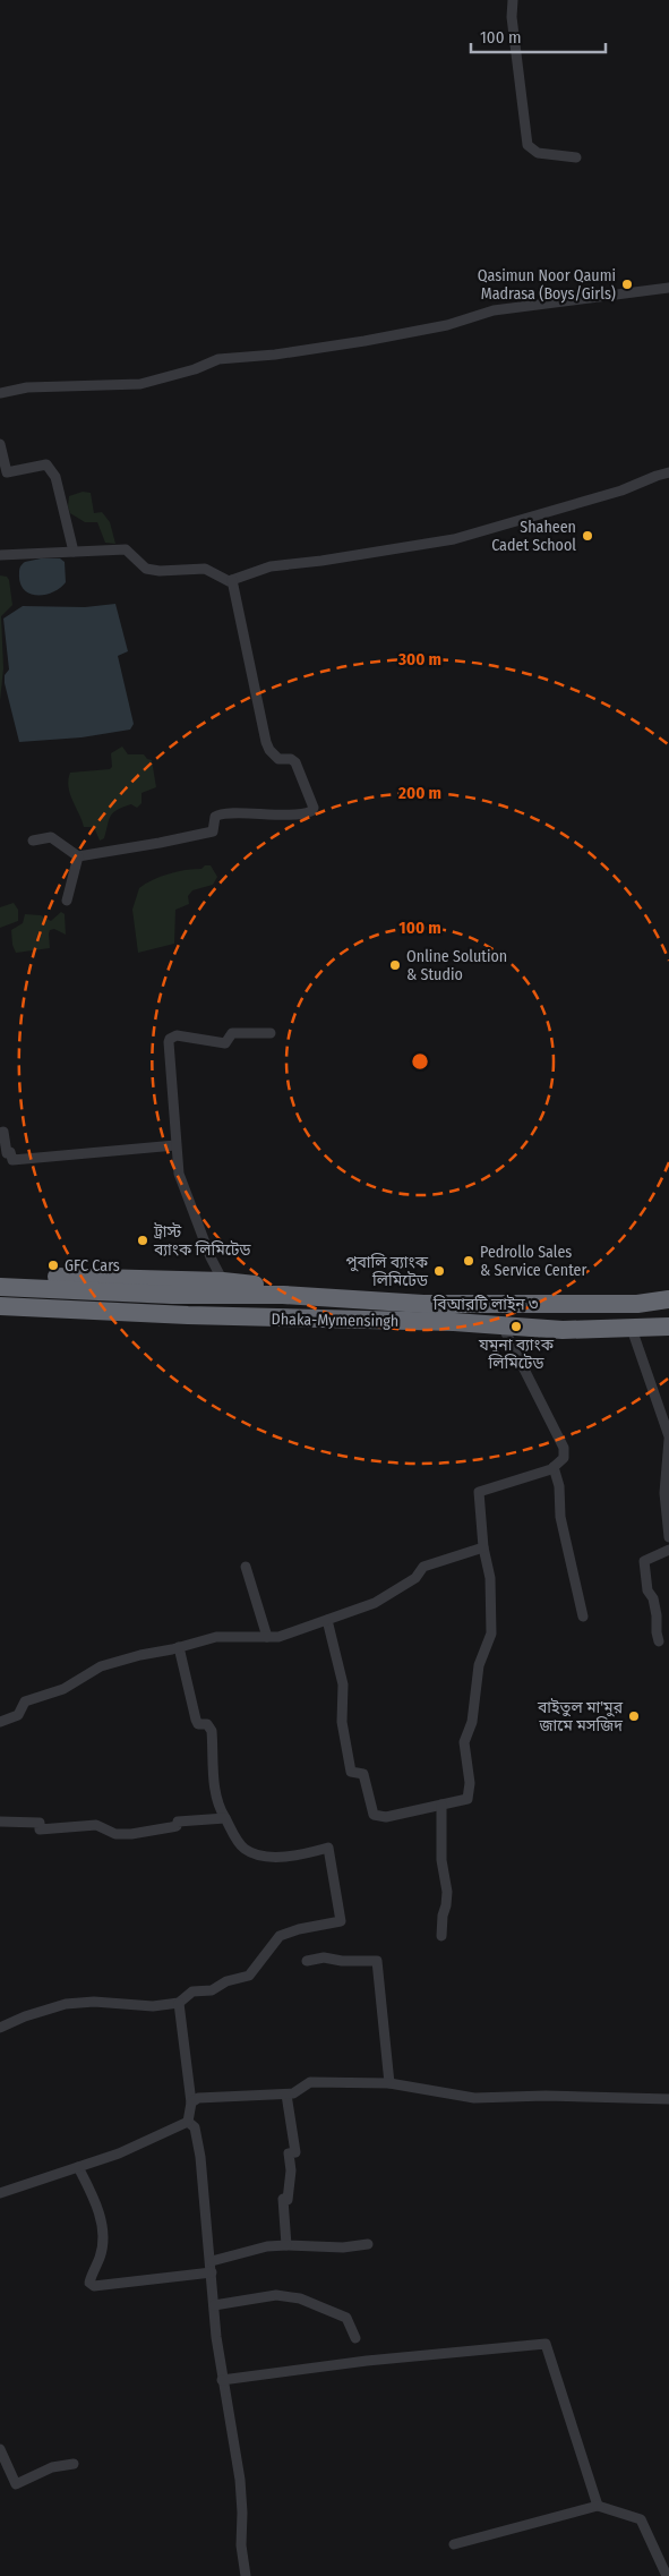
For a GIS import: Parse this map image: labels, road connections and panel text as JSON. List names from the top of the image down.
{
  "streets": {
    "highway": ["বিআরটি লাইন ৩", "Dhaka-Mymensingh"]
  },
  "crossings": [
    ["বিআরটি লাইন ৩", "Dhaka-Mymensingh"]
  ],
  "places": [
    "Qasimun Noor Qaumi Madrasa (Boys/Girls)",
    "Shaheen Cadet School",
    "Online Solution & Studio",
    "ট্রাস্ট ব্যাংক লিমিটেড",
    "Pedrollo Sales & Service Center",
    "GFC Cars",
    "পুবালি ব্যাংক লিমিটেড",
    "যমুনা ব্যাংক লিমিটেড",
    "বাইতুল মা'মুর জামে মসজিদ"
  ],
  "scale_bar": "100 m",
  "rings": ["300 m", "200 m", "100 m"]
}
